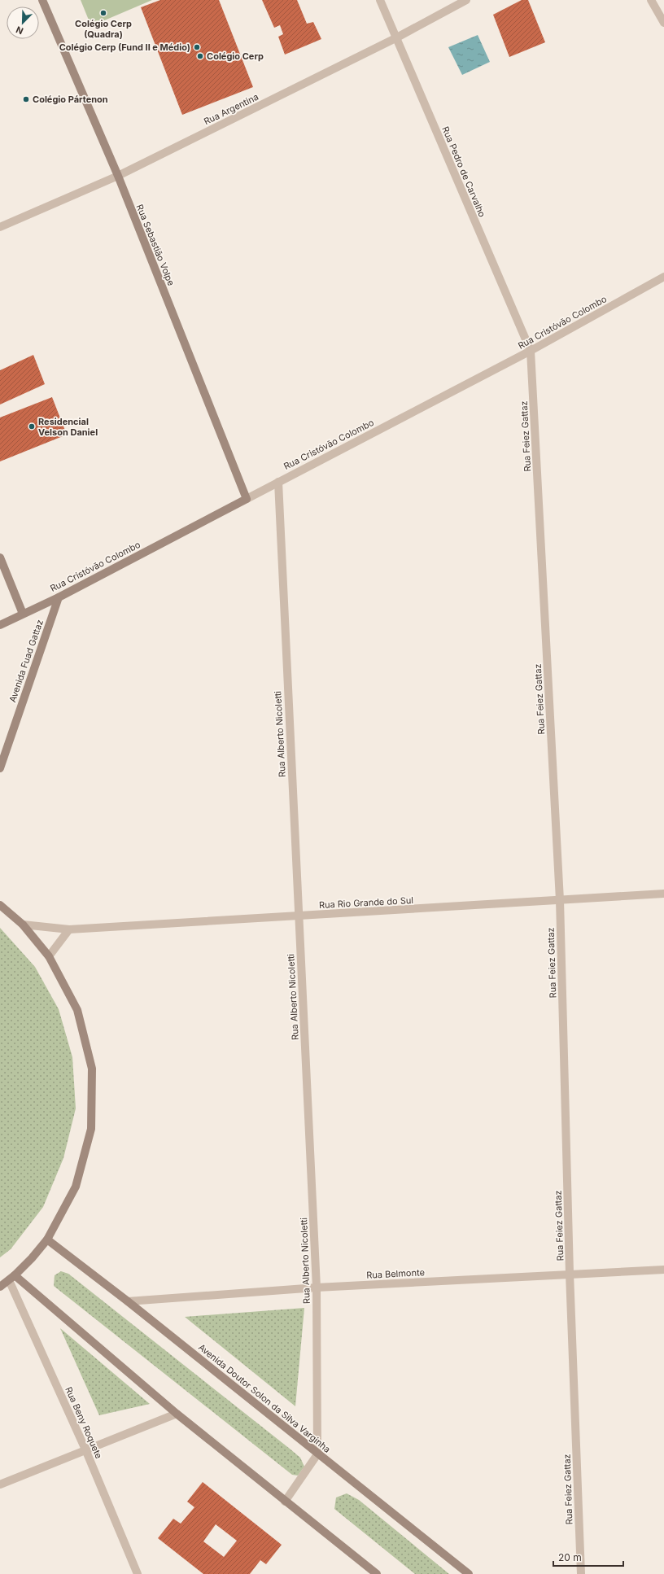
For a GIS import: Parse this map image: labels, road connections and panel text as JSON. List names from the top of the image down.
{
  "streets": {
    "main road": [
      "Rua Sebastião Volpe",
      "Rua Cristóvão Colombo",
      "Avenida Fuad Gattaz",
      "Avenida Doutor Solon da Silva Varginha"
    ],
    "street": [
      "Rua Argentina",
      "Rua Pedro de Carvalho",
      "Rua Feiez Gattaz",
      "Rua Alberto Nicoletti",
      "Rua Rio Grande do Sul",
      "Rua Belmonte",
      "Rua Beny Roquete"
    ]
  },
  "crossings": [
    ["Rua Argentina", "Rua Pedro de Carvalho"],
    ["Rua Argentina", "Rua Sebastião Volpe"],
    ["Rua Pedro de Carvalho", "Rua Cristóvão Colombo"],
    ["Rua Pedro de Carvalho", "Rua Feiez Gattaz"],
    ["Rua Sebastião Volpe", "Rua Cristóvão Colombo"],
    ["Rua Cristóvão Colombo", "Rua Feiez Gattaz"],
    ["Rua Cristóvão Colombo", "Avenida Fuad Gattaz"],
    ["Rua Cristóvão Colombo", "Rua Alberto Nicoletti"],
    ["Rua Feiez Gattaz", "Rua Rio Grande do Sul"],
    ["Rua Feiez Gattaz", "Rua Belmonte"],
    ["Rua Alberto Nicoletti", "Rua Rio Grande do Sul"],
    ["Rua Alberto Nicoletti", "Rua Belmonte"],
    ["Rua Alberto Nicoletti", "Avenida Doutor Solon da Silva Varginha"],
    ["Rua Belmonte", "Avenida Doutor Solon da Silva Varginha"]
  ],
  "places": [
    "Colégio Cerp (Quadra)",
    "Colégio Cerp (Fund II e Médio)",
    "Colégio Cerp",
    "Colégio Pártenon",
    "Residencial Velson Daniel"
  ],
  "scale_bar": "20 m",
  "north": "bottom left"
}
